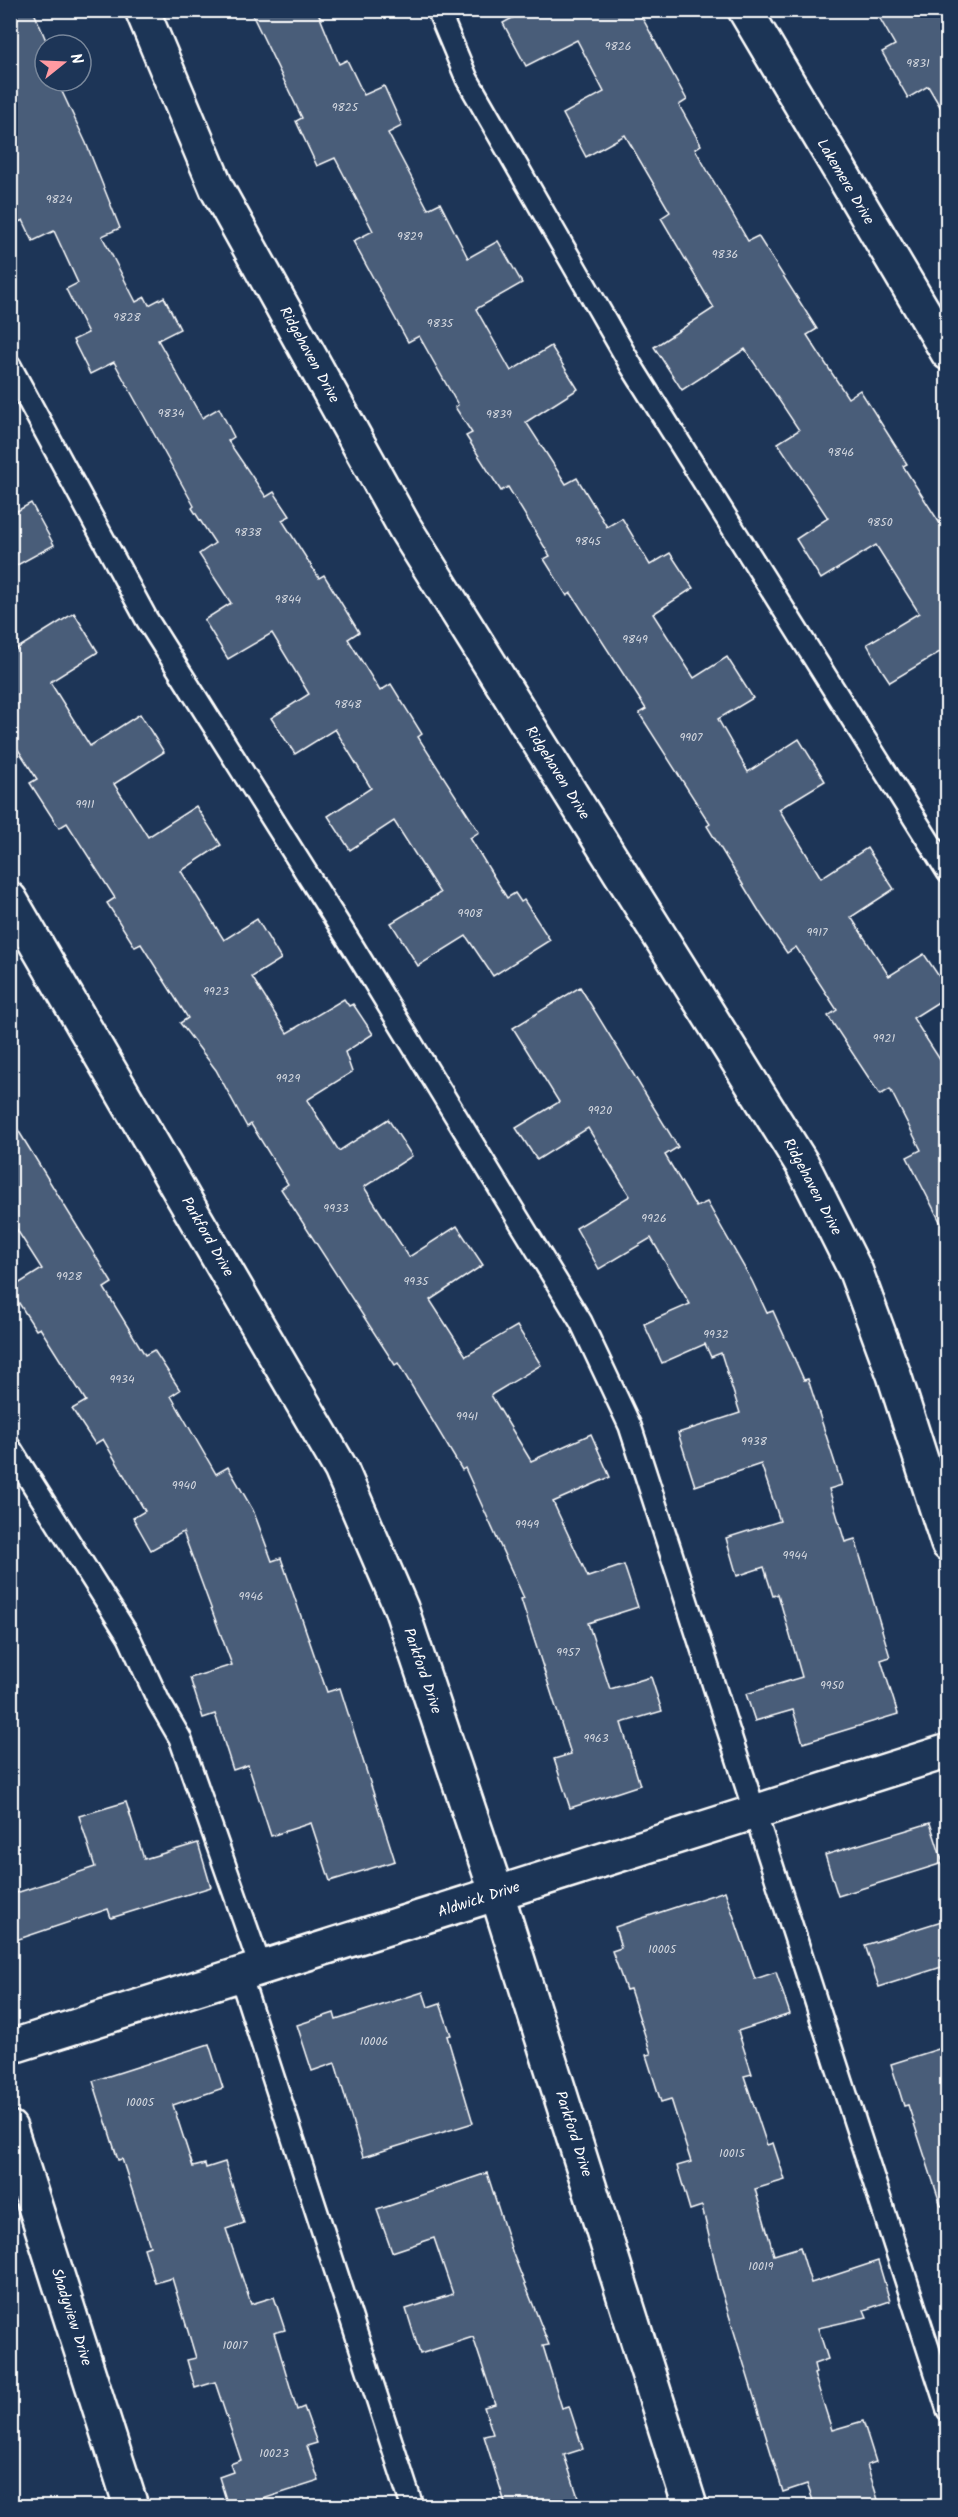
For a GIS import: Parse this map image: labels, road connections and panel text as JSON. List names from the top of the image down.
{
  "streets": {
    "street": [
      "Lakemere Drive",
      "Ridgehaven Drive",
      "Parkford Drive",
      "Aldwick Drive",
      "Shadyview Drive"
    ]
  },
  "crossings": [
    ["Parkford Drive", "Aldwick Drive"]
  ],
  "house_numbers": [
    "9826",
    "9831",
    "9825",
    "9824",
    "9829",
    "9836",
    "9828",
    "9835",
    "9834",
    "9839",
    "9846",
    "9850",
    "9838",
    "9845",
    "9844",
    "9849",
    "9848",
    "9907",
    "9911",
    "9908",
    "9917",
    "9923",
    "9921",
    "9929",
    "9920",
    "9933",
    "9926",
    "9928",
    "9935",
    "9932",
    "9934",
    "9941",
    "9938",
    "9940",
    "9949",
    "9944",
    "9946",
    "9957",
    "9950",
    "9963",
    "10005",
    "10006",
    "10005",
    "10015",
    "10019",
    "10017",
    "10023"
  ],
  "north": "right"
}
